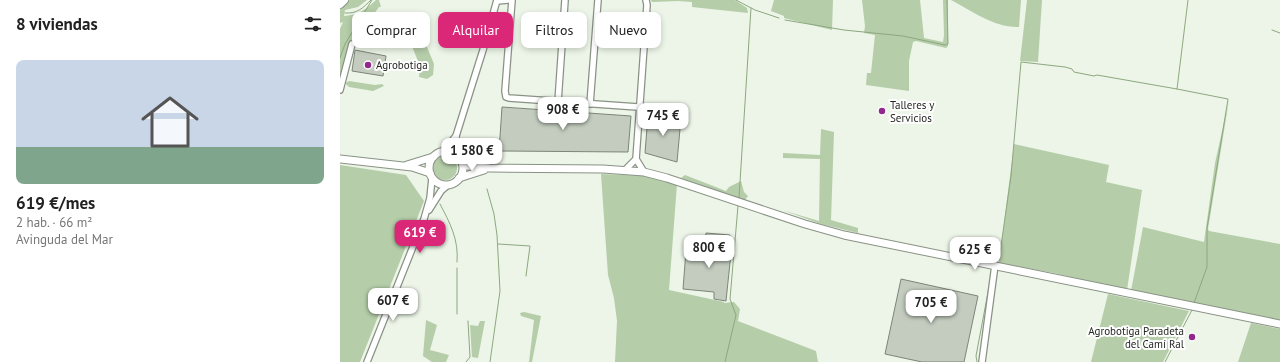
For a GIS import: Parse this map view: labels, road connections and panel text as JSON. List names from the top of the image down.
{
  "places": ["Agrobotiga", "Talleres y Servicios", "Agrobotiga Paradeta del Camí Ral"],
  "page": {
    "heading": "8 viviendas",
    "chip": [
      "Comprar",
      "Alquilar",
      "Filtros",
      "Nuevo"
    ],
    "list": [
      {
        "name": "619 €/mes",
        "note": "2 hab. · 66 m² · Avinguda del Mar"
      }
    ],
    "price": [
      "908 €",
      "745 €",
      "1 580 €",
      "619 €",
      "800 €",
      "625 €",
      "607 €",
      "705 €"
    ]
  }
}
